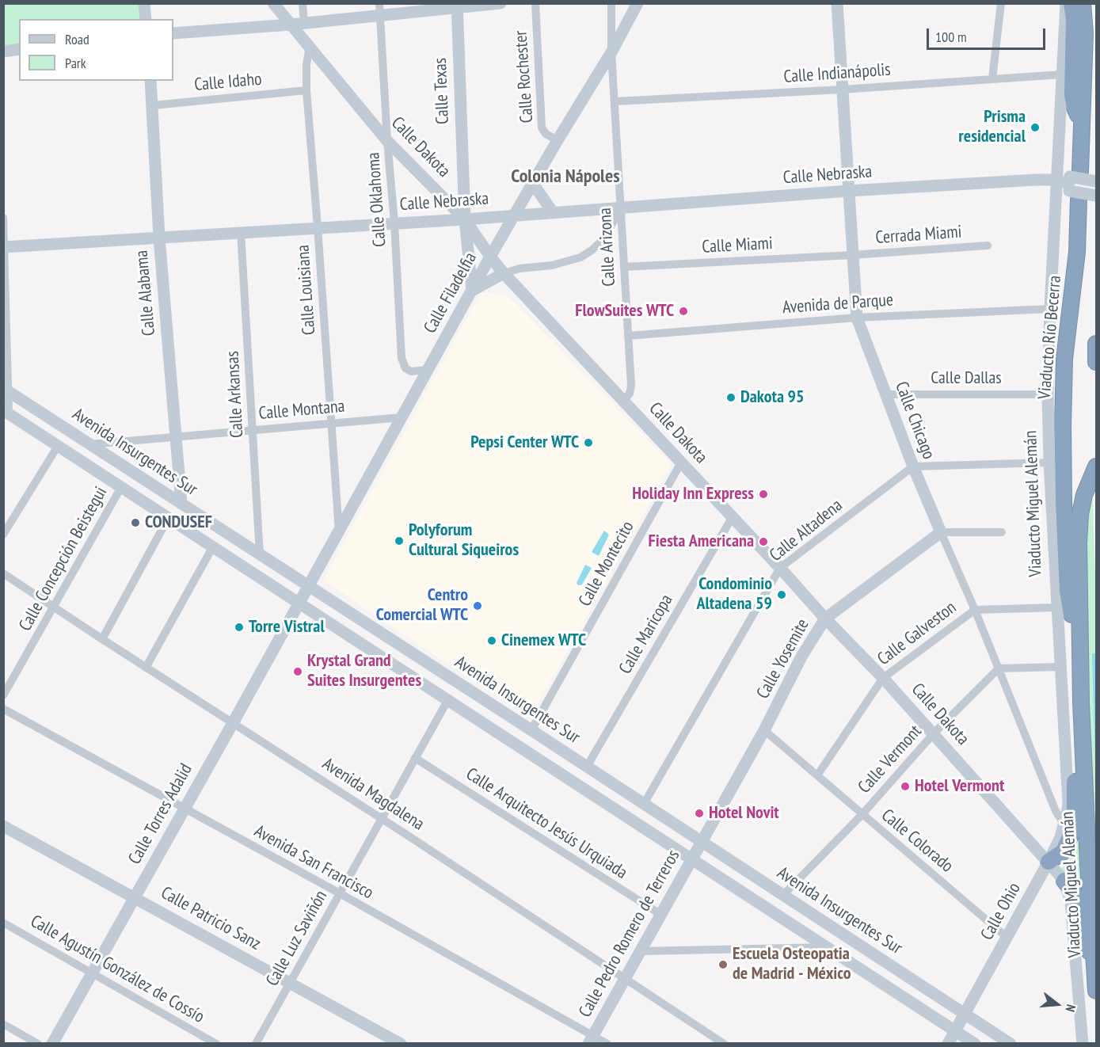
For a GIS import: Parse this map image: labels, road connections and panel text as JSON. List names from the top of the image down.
{
  "streets": {
    "highway": ["Viaducto Río Becerra", "Viaducto Miguel Alemán"],
    "street": [
      "Calle Indianápolis",
      "Calle Rochester",
      "Calle Idaho",
      "Calle Texas",
      "Calle Dakota",
      "Calle Nebraska",
      "Calle Oklahoma",
      "Cerrada Miami",
      "Calle Miami",
      "Calle Arizona",
      "Calle Louisiana",
      "Calle Alabama",
      "Calle Filadelfia",
      "Avenida de Parque",
      "Calle Dallas",
      "Calle Arkansas",
      "Calle Montana",
      "Calle Chicago",
      "Avenida Insurgentes Sur",
      "Calle Altadena",
      "Calle Concepción Beistegui",
      "Calle Montecito",
      "Calle Galveston",
      "Calle Maricopa",
      "Calle Yosemite",
      "Calle Vermont",
      "Avenida Magdalena",
      "Calle Torres Adalid",
      "Calle Arquitecto Jesús Urquiada",
      "Calle Colorado",
      "Avenida San Francisco",
      "Calle Ohio",
      "Calle Patricio Sanz",
      "Calle Pedro Romero de Terreros",
      "Calle Luz Saviñón",
      "Calle Agustín González de Cossío"
    ]
  },
  "crossings": [
    ["Calle Indianápolis", "Calle Arizona"],
    ["Calle Indianápolis", "Calle Chicago"],
    ["Calle Rochester", "Calle Filadelfia"],
    ["Calle Idaho", "Calle Louisiana"],
    ["Calle Idaho", "Calle Alabama"],
    ["Calle Texas", "Calle Dakota"],
    ["Calle Texas", "Calle Nebraska"],
    ["Calle Texas", "Calle Filadelfia"],
    ["Calle Dakota", "Calle Nebraska"],
    ["Calle Dakota", "Calle Oklahoma"],
    ["Calle Dakota", "Calle Arizona"],
    ["Calle Dakota", "Calle Louisiana"],
    ["Calle Dakota", "Calle Filadelfia"],
    ["Calle Dakota", "Viaducto Miguel Alemán"],
    ["Calle Dakota", "Calle Altadena"],
    ["Calle Dakota", "Calle Montecito"],
    ["Calle Dakota", "Calle Galveston"],
    ["Calle Dakota", "Calle Maricopa"],
    ["Calle Dakota", "Calle Yosemite"],
    ["Calle Dakota", "Calle Vermont"],
    ["Calle Dakota", "Calle Ohio"],
    ["Calle Nebraska", "Calle Oklahoma"],
    ["Calle Nebraska", "Calle Arizona"],
    ["Calle Nebraska", "Calle Louisiana"],
    ["Calle Nebraska", "Calle Alabama"],
    ["Calle Nebraska", "Calle Filadelfia"],
    ["Calle Nebraska", "Viaducto Río Becerra"],
    ["Calle Nebraska", "Calle Arkansas"],
    ["Calle Nebraska", "Calle Chicago"],
    ["Calle Nebraska", "Viaducto Miguel Alemán"],
    ["Calle Oklahoma", "Calle Filadelfia"],
    ["Cerrada Miami", "Calle Miami"],
    ["Cerrada Miami", "Calle Chicago"],
    ["Calle Miami", "Calle Arizona"],
    ["Calle Miami", "Calle Chicago"],
    ["Calle Arizona", "Calle Filadelfia"],
    ["Calle Arizona", "Avenida de Parque"],
    ["Calle Louisiana", "Calle Filadelfia"],
    ["Calle Louisiana", "Calle Montana"],
    ["Calle Alabama", "Calle Montana"],
    ["Calle Alabama", "Avenida Insurgentes Sur"],
    ["Calle Filadelfia", "Calle Montana"],
    ["Calle Filadelfia", "Avenida Insurgentes Sur"],
    ["Calle Filadelfia", "Calle Torres Adalid"],
    ["Avenida de Parque", "Calle Chicago"],
    ["Avenida de Parque", "Viaducto Miguel Alemán"],
    ["Viaducto Río Becerra", "Viaducto Miguel Alemán"],
    ["Calle Dallas", "Calle Chicago"],
    ["Calle Dallas", "Viaducto Miguel Alemán"],
    ["Calle Arkansas", "Calle Montana"],
    ["Calle Arkansas", "Avenida Insurgentes Sur"],
    ["Calle Montana", "Avenida Insurgentes Sur"],
    ["Calle Chicago", "Viaducto Miguel Alemán"],
    ["Calle Chicago", "Calle Altadena"],
    ["Calle Chicago", "Calle Galveston"],
    ["Calle Chicago", "Calle Yosemite"],
    ["Calle Chicago", "Calle Vermont"],
    ["Calle Chicago", "Calle Ohio"],
    ["Avenida Insurgentes Sur", "Calle Altadena"],
    ["Avenida Insurgentes Sur", "Calle Concepción Beistegui"],
    ["Avenida Insurgentes Sur", "Calle Montecito"],
    ["Avenida Insurgentes Sur", "Calle Maricopa"],
    ["Avenida Insurgentes Sur", "Calle Yosemite"],
    ["Avenida Insurgentes Sur", "Calle Vermont"],
    ["Avenida Insurgentes Sur", "Calle Torres Adalid"],
    ["Avenida Insurgentes Sur", "Calle Ohio"],
    ["Avenida Insurgentes Sur", "Calle Pedro Romero de Terreros"],
    ["Avenida Insurgentes Sur", "Calle Luz Saviñón"],
    ["Viaducto Miguel Alemán", "Calle Galveston"],
    ["Viaducto Miguel Alemán", "Calle Ohio"],
    ["Calle Concepción Beistegui", "Avenida Magdalena"],
    ["Calle Galveston", "Calle Colorado"],
    ["Calle Yosemite", "Calle Colorado"],
    ["Calle Yosemite", "Calle Pedro Romero de Terreros"],
    ["Calle Vermont", "Calle Colorado"],
    ["Avenida Magdalena", "Calle Torres Adalid"],
    ["Avenida Magdalena", "Calle Pedro Romero de Terreros"],
    ["Avenida Magdalena", "Calle Luz Saviñón"],
    ["Calle Torres Adalid", "Avenida San Francisco"],
    ["Calle Torres Adalid", "Calle Patricio Sanz"],
    ["Calle Torres Adalid", "Calle Agustín González de Cossío"],
    ["Calle Arquitecto Jesús Urquiada", "Calle Pedro Romero de Terreros"],
    ["Calle Arquitecto Jesús Urquiada", "Calle Luz Saviñón"],
    ["Calle Colorado", "Calle Ohio"],
    ["Avenida San Francisco", "Calle Pedro Romero de Terreros"],
    ["Avenida San Francisco", "Calle Luz Saviñón"],
    ["Calle Patricio Sanz", "Calle Luz Saviñón"]
  ],
  "districts": ["Colonia Nápoles"],
  "places": [
    "Prisma residencial",
    "FlowSuites WTC",
    "Dakota 95",
    "Pepsi Center WTC",
    "Holiday Inn Express",
    "CONDUSEF",
    "Polyforum Cultural Siqueiros",
    "Fiesta Americana",
    "Condominio Altadena 59",
    "Centro Comercial WTC",
    "Torre Vistral",
    "Cinemex WTC",
    "Krystal Grand Suites Insurgentes",
    "Hotel Vermont",
    "Hotel Novit",
    "Escuela Osteopatia de Madrid - México"
  ],
  "legend": ["Road", "Park"],
  "scale_bar": "100 m",
  "north": "right"
}
